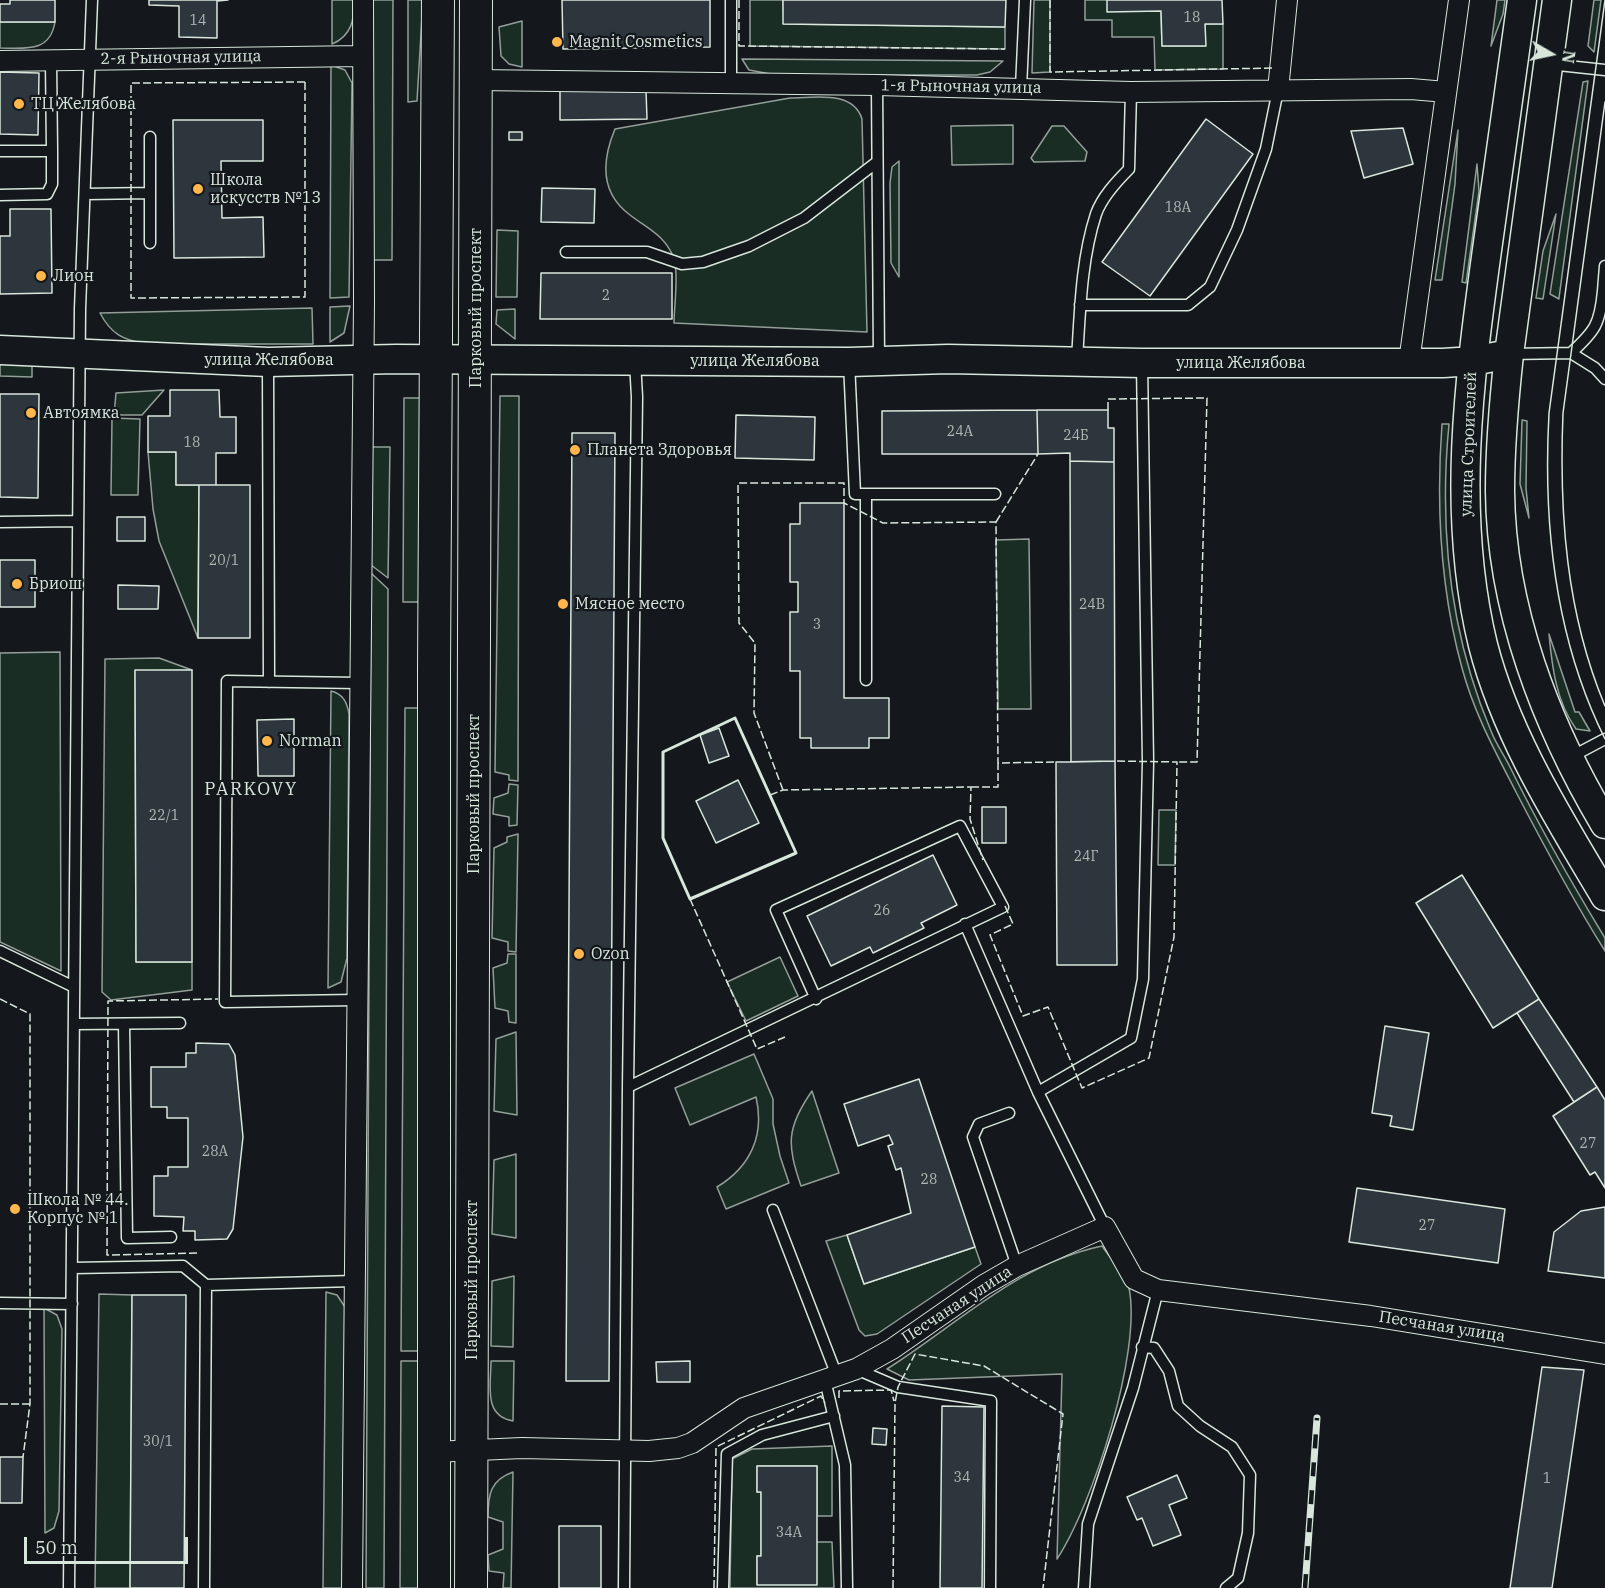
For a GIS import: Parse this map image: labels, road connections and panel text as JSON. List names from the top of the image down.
{
  "streets": {
    "main road": ["Парковый проспект", "улица Желябова", "улица Строителей"],
    "street": ["2-я Рыночная улица", "1-я Рыночная улица", "Песчаная улица"]
  },
  "crossings": [
    ["1-я Рыночная улица", "Парковый проспект"],
    ["Парковый проспект", "улица Желябова"],
    ["Парковый проспект", "Песчаная улица"],
    ["улица Желябова", "улица Строителей"]
  ],
  "districts": ["PARKOVY"],
  "places": [
    "Magnit Cosmetics",
    "ТЦ Желябова",
    "Школа искусств №13",
    "Лион",
    "Автоямка",
    "Планета Здоровья",
    "Бриош",
    "Мясное место",
    "Norman",
    "Ozon",
    "Школа № 44. Корпус № 1"
  ],
  "house_numbers": [
    "18",
    "14",
    "18А",
    "2",
    "24А",
    "24Б",
    "18",
    "20/1",
    "24В",
    "3",
    "22/1",
    "24Г",
    "26",
    "27",
    "28А",
    "28",
    "27",
    "30/1",
    "34",
    "1",
    "34А"
  ],
  "scale_bar": "50 m",
  "north": "right"
}
